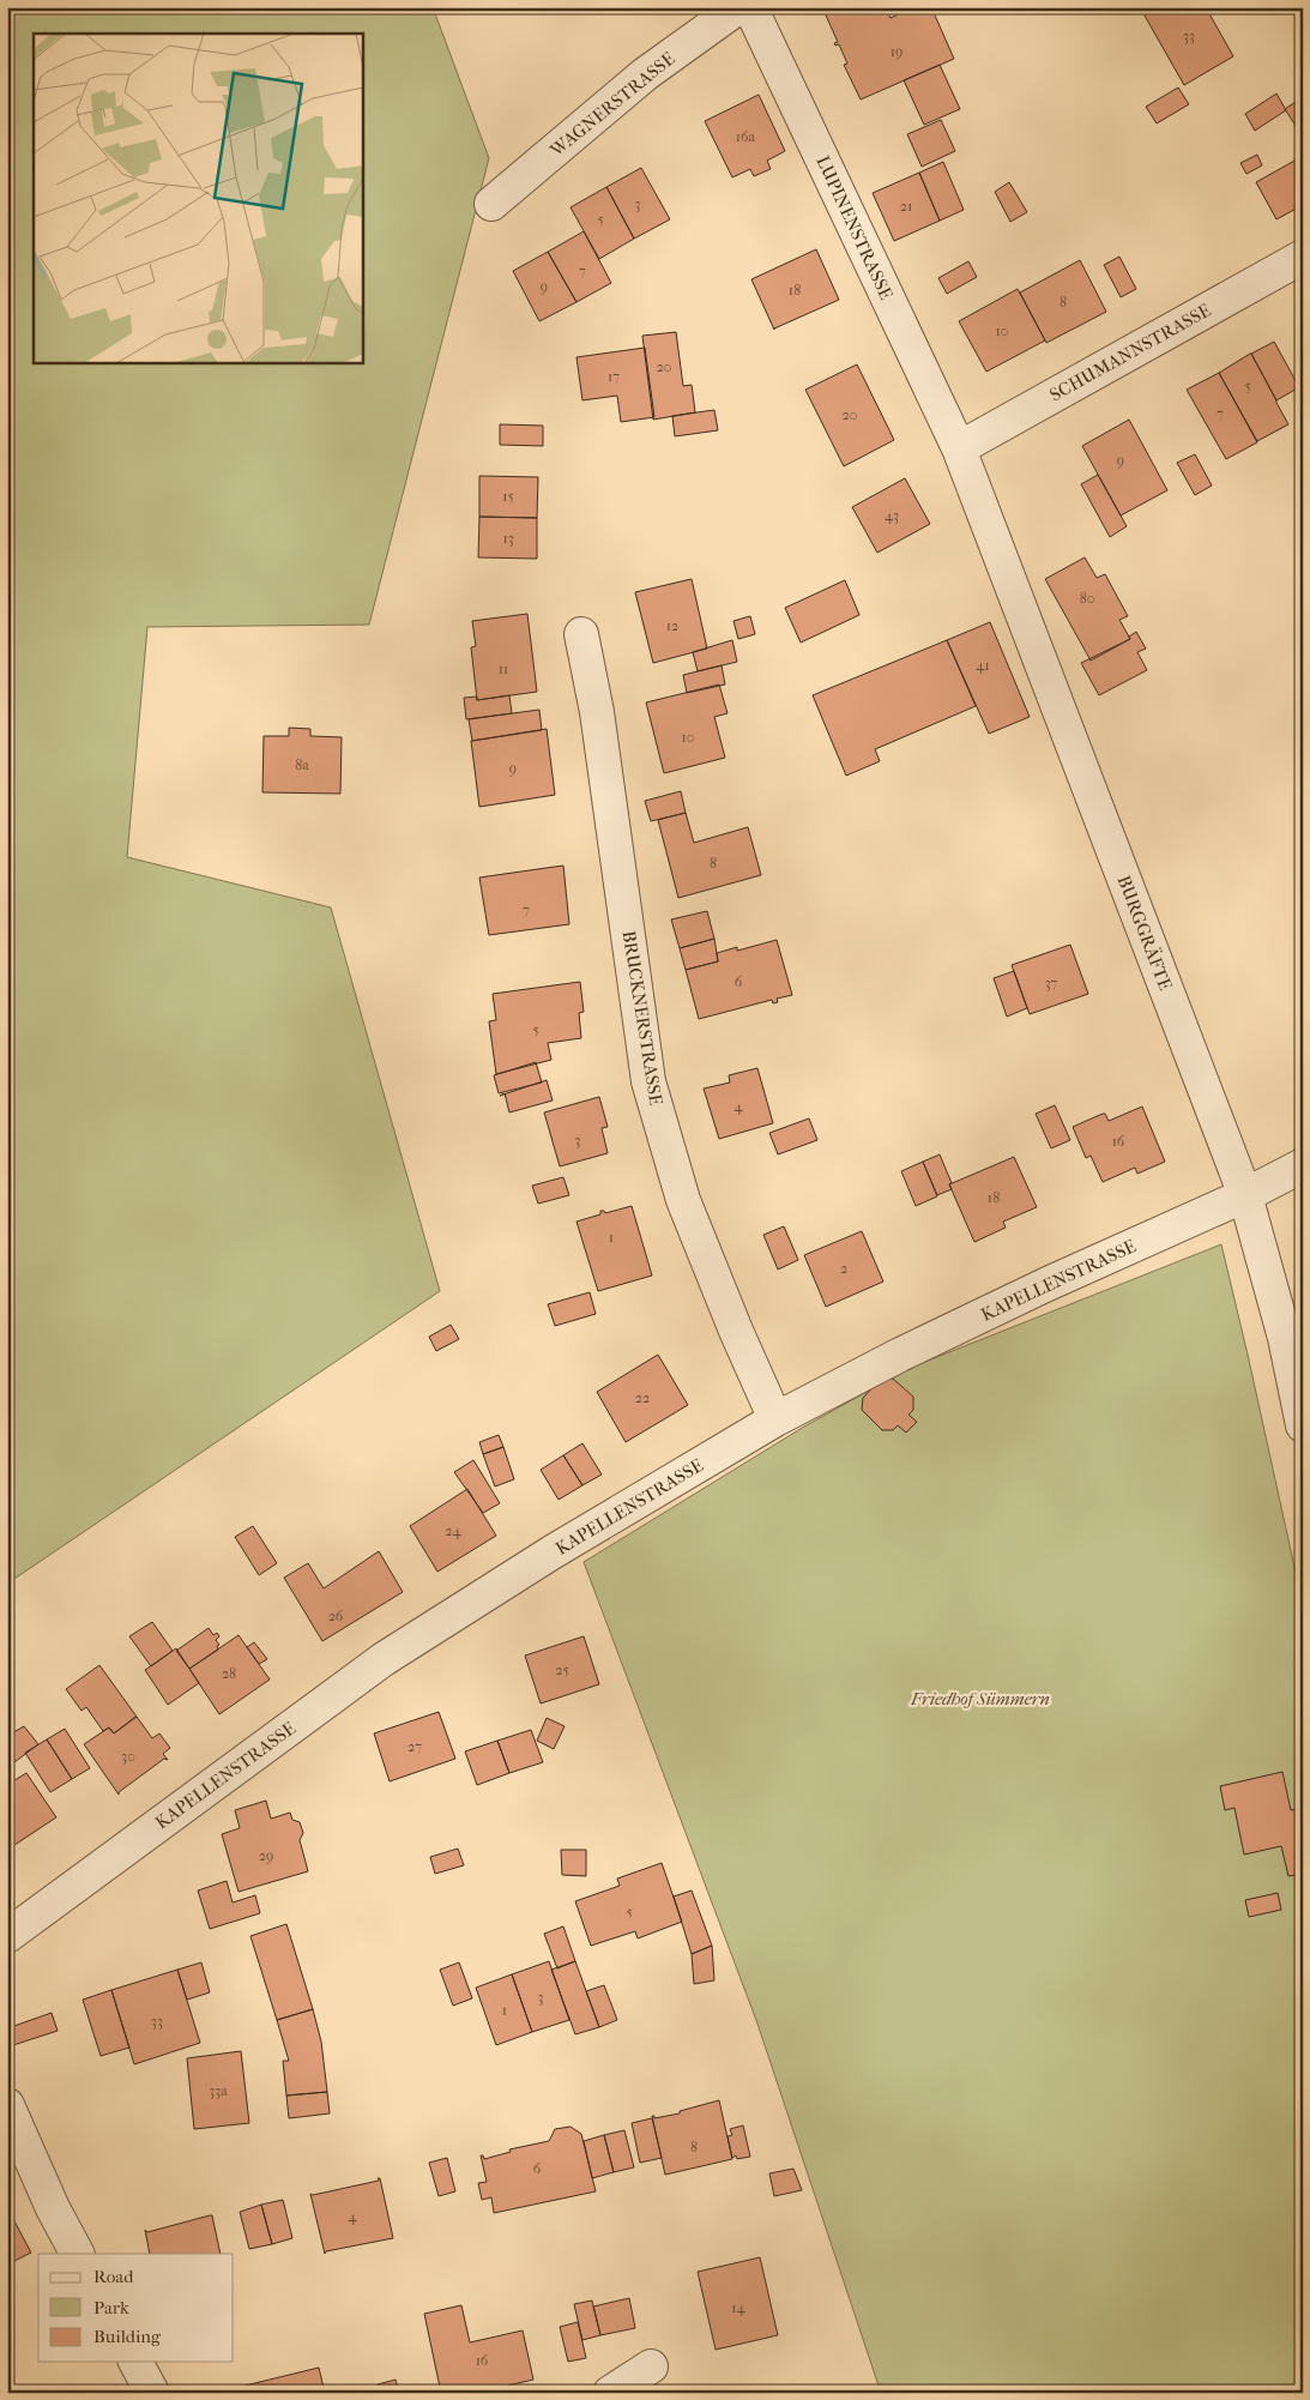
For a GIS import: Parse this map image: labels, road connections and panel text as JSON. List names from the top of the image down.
{
  "streets": {
    "street": [
      "WAGNERSTRASSE",
      "LUPINENSTRASSE",
      "SCHUMANNSTRASSE",
      "BURGGRÄFTE",
      "BRUCKNERSTRASSE",
      "KAPELLENSTRASSE"
    ]
  },
  "crossings": [
    ["LUPINENSTRASSE", "SCHUMANNSTRASSE"],
    ["LUPINENSTRASSE", "BURGGRÄFTE"],
    ["SCHUMANNSTRASSE", "BURGGRÄFTE"],
    ["BURGGRÄFTE", "KAPELLENSTRASSE"],
    ["BRUCKNERSTRASSE", "KAPELLENSTRASSE"]
  ],
  "parks": ["Friedhof Sümmern"],
  "house_numbers": [
    "33",
    "19",
    "16a",
    "3",
    "21",
    "5",
    "7",
    "9",
    "18",
    "8",
    "10",
    "20",
    "17",
    "5",
    "7",
    "20",
    "9",
    "15",
    "43",
    "13",
    "80",
    "12",
    "41",
    "11",
    "10",
    "8a",
    "9",
    "8",
    "7",
    "6",
    "37",
    "5",
    "4",
    "3",
    "16",
    "18",
    "1",
    "2",
    "22",
    "24",
    "26",
    "25",
    "28",
    "27",
    "30",
    "29",
    "5",
    "3",
    "1",
    "33",
    "33a",
    "8",
    "6",
    "4",
    "14",
    "16"
  ],
  "legend": ["Road", "Park", "Building"]
}
